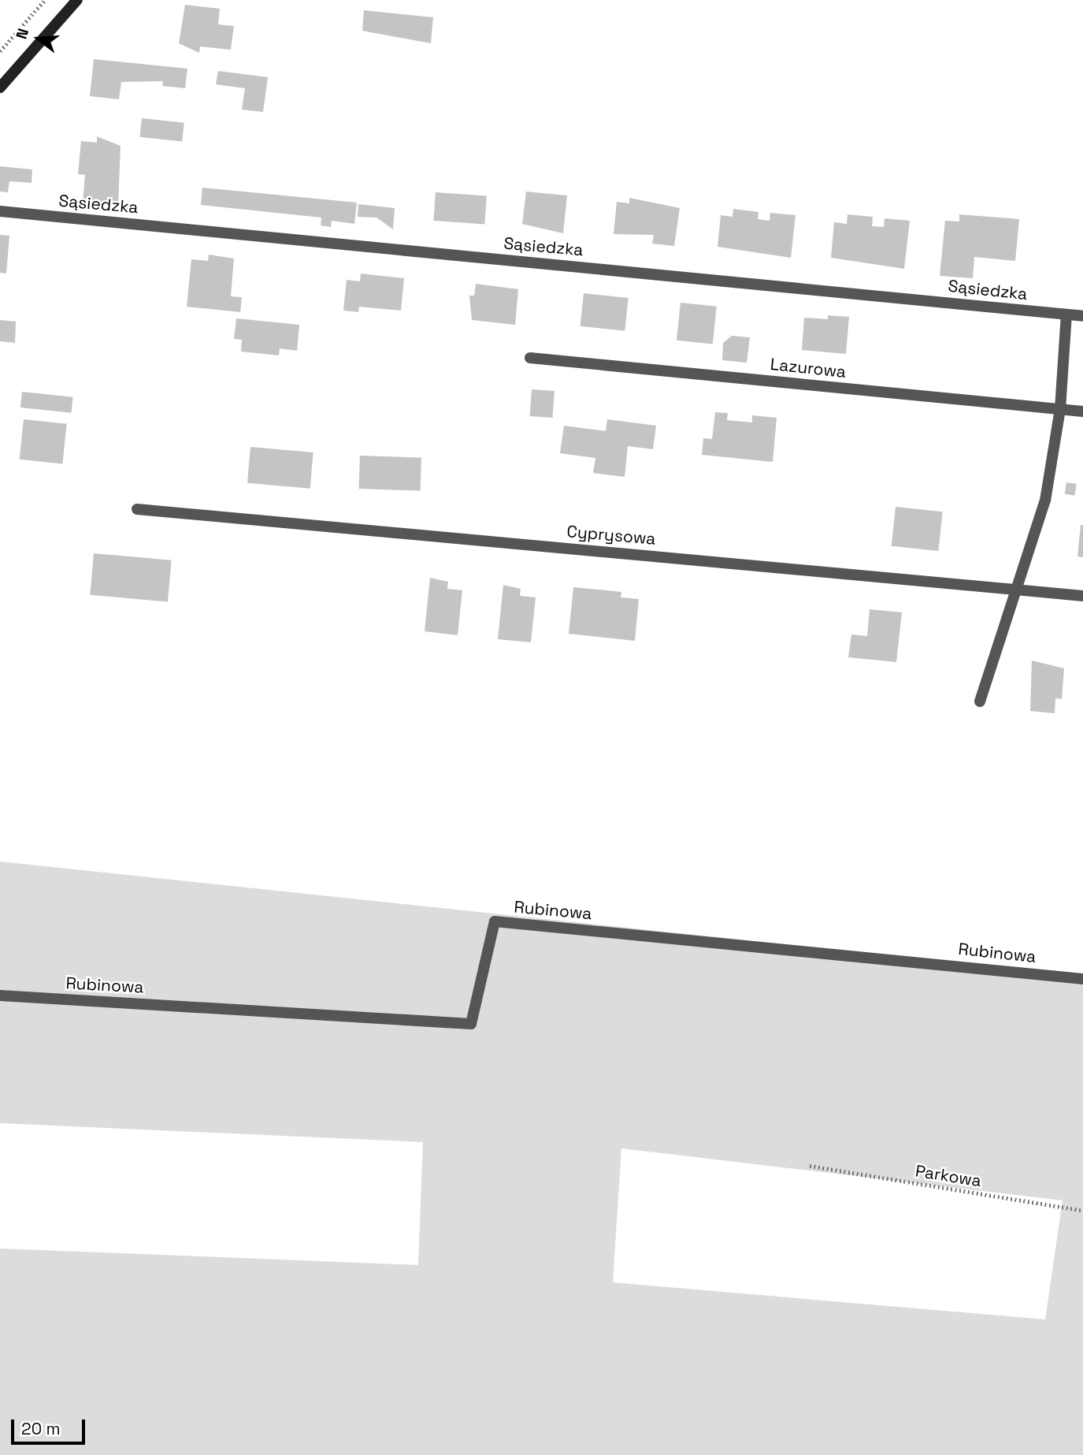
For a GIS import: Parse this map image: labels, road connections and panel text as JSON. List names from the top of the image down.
{
  "streets": {
    "street": [
      "Sąsiedzka",
      "Lazurowa",
      "Cyprysowa",
      "Rubinowa"
    ],
    "path": ["Parkowa"]
  },
  "scale_bar": "20 m",
  "north": "left"
}
